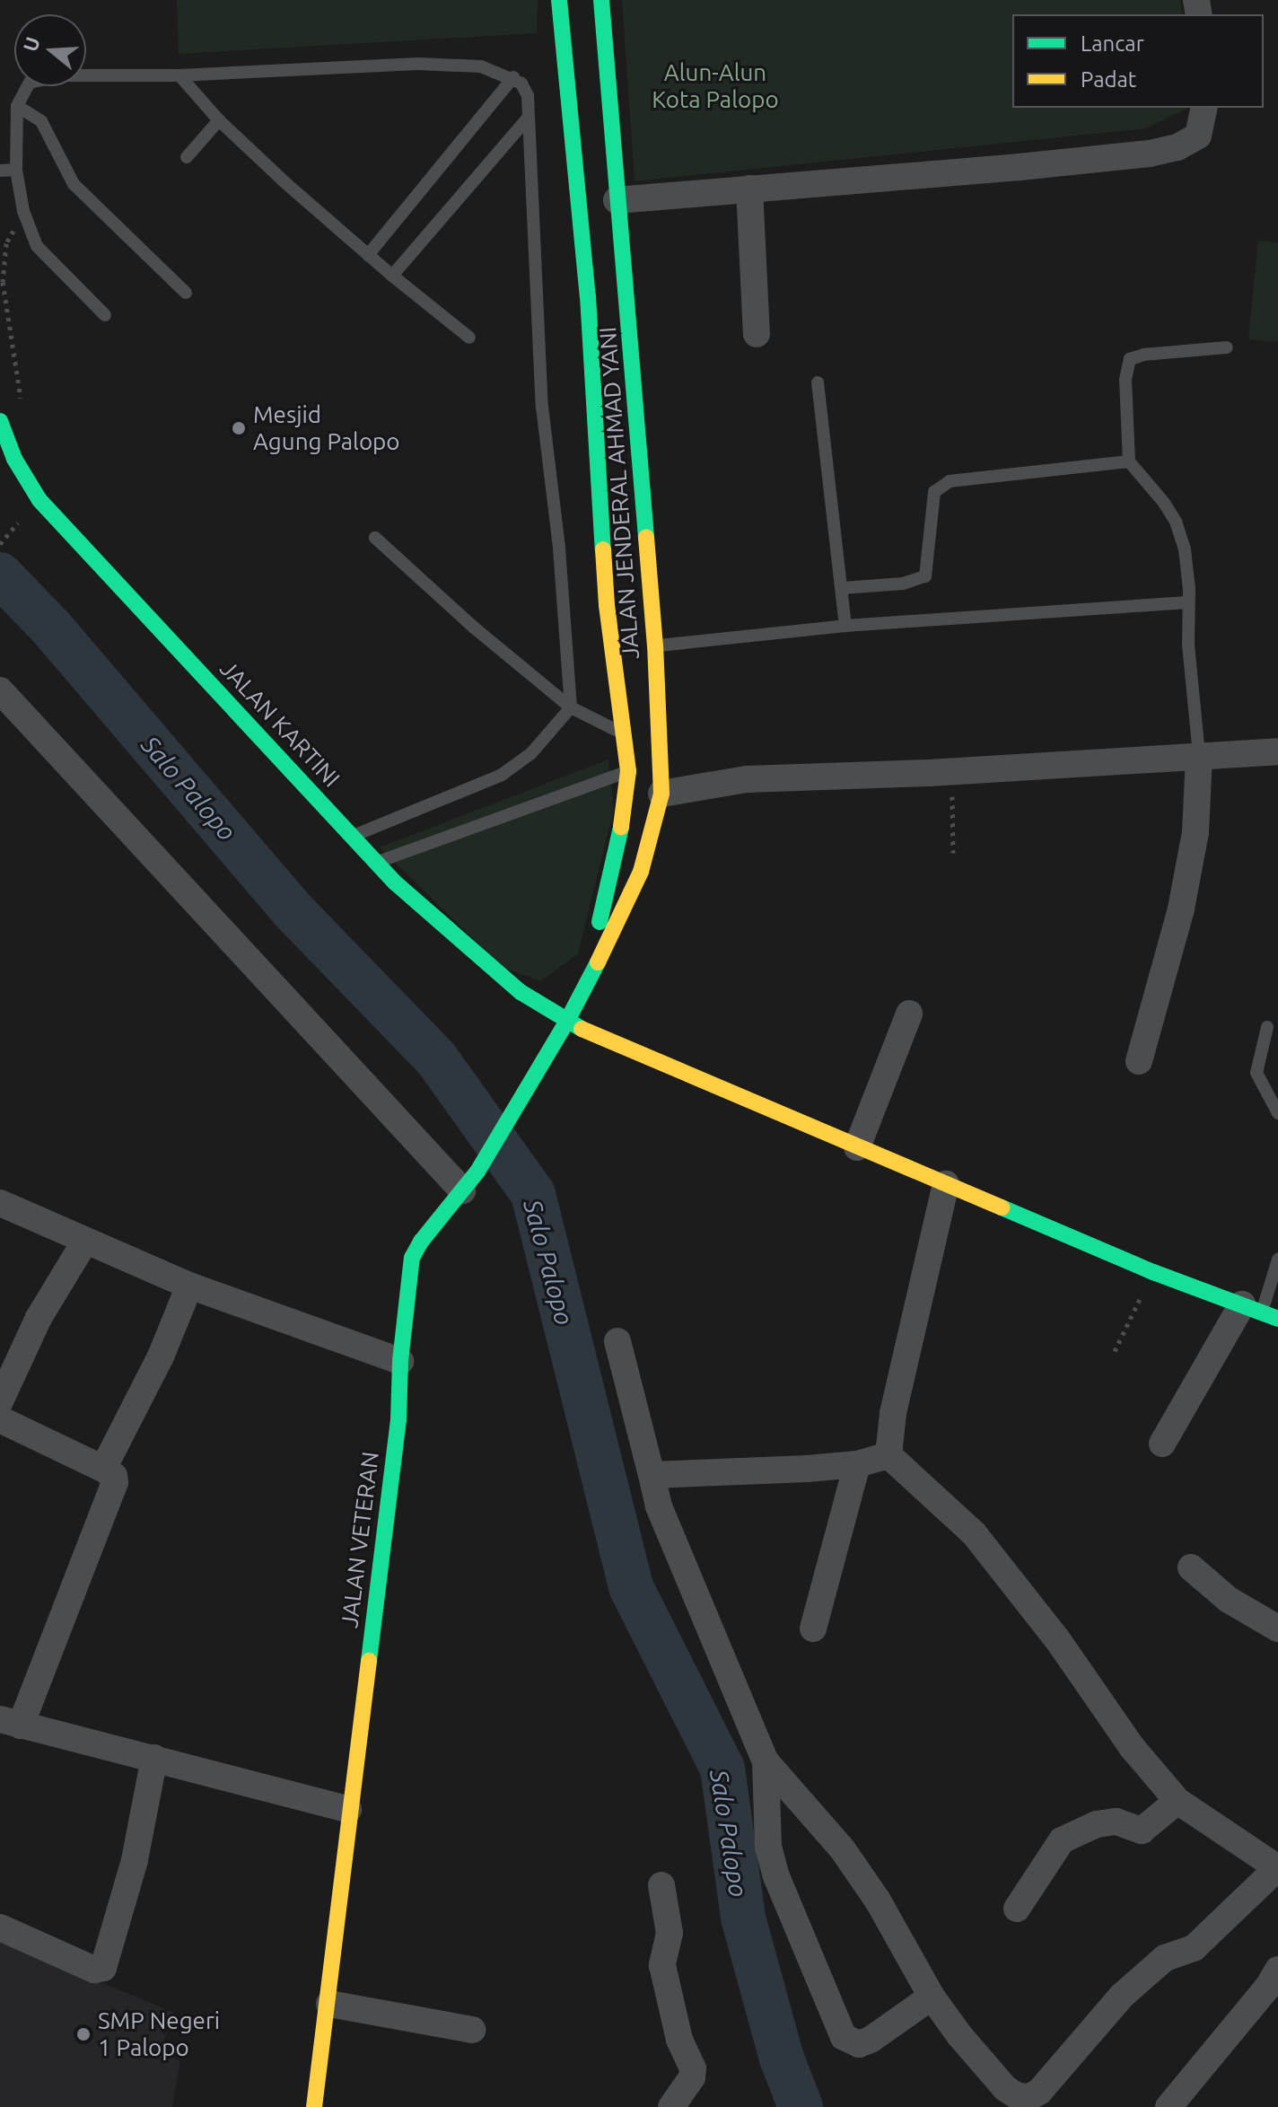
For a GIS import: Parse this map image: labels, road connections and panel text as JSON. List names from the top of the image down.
{
  "streets": {
    "main road": ["JALAN JENDERAL AHMAD YANI", "JALAN KARTINI", "JALAN VETERAN"]
  },
  "crossings": [
    ["JALAN JENDERAL AHMAD YANI", "JALAN KARTINI"],
    ["JALAN JENDERAL AHMAD YANI", "JALAN VETERAN"],
    ["JALAN KARTINI", "JALAN VETERAN"]
  ],
  "water": ["Salo Palopo"],
  "parks": ["Alun-Alun Kota Palopo"],
  "places": ["Mesjid Agung Palopo", "SMP Negeri 1 Palopo"],
  "legend": ["Lancar", "Padat"],
  "north": "left"
}
